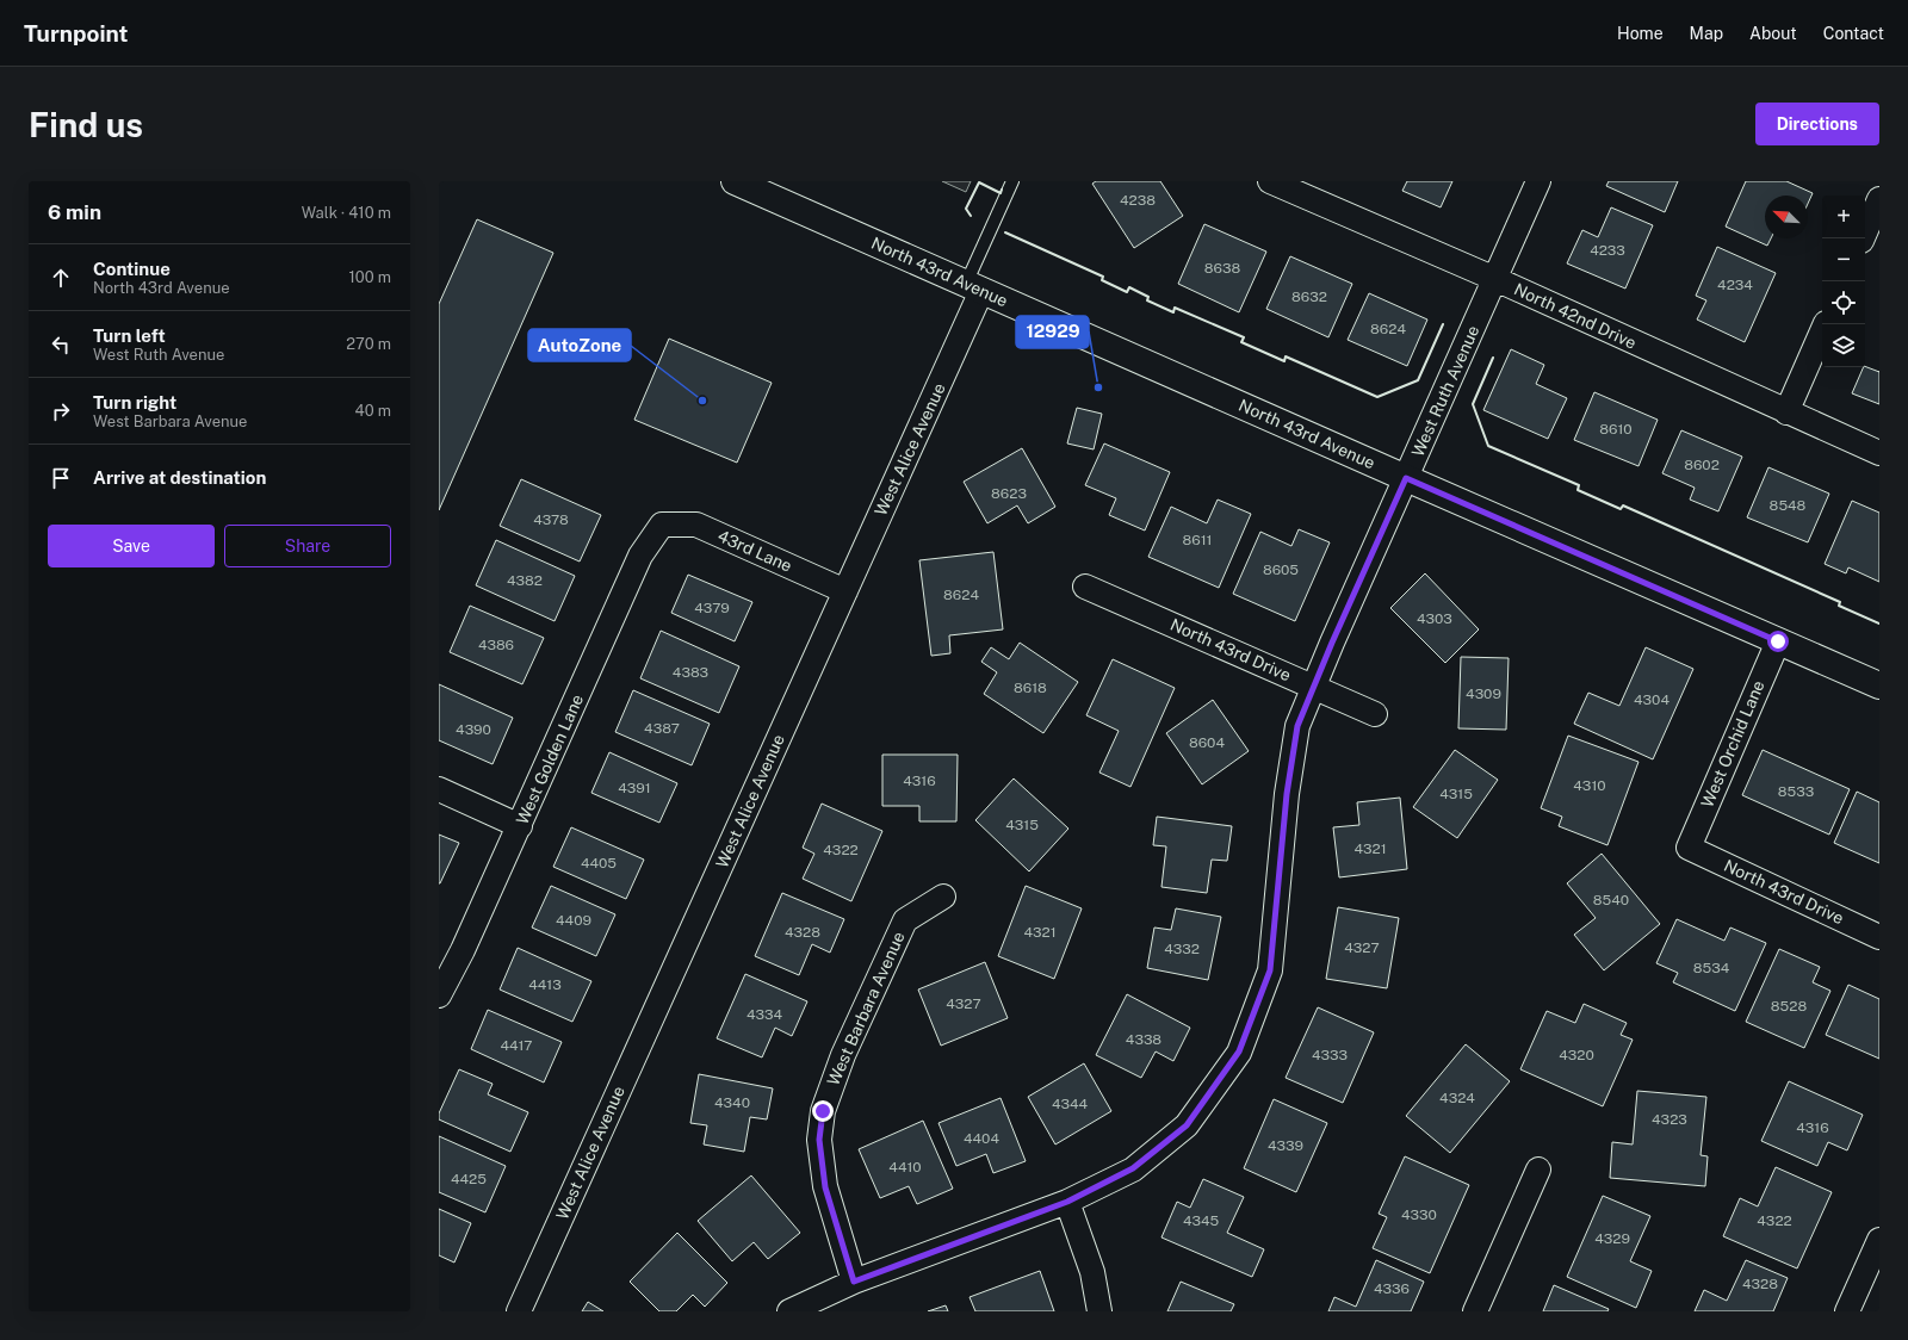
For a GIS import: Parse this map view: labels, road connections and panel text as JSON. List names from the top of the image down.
{
  "streets": {
    "main road": ["North 43rd Avenue"],
    "street": [
      "North 42nd Drive",
      "West Ruth Avenue",
      "West Alice Avenue",
      "43rd Lane",
      "North 43rd Drive",
      "West Orchid Lane",
      "West Golden Lane",
      "West Barbara Avenue"
    ]
  },
  "crossings": [
    ["North 43rd Avenue", "West Ruth Avenue"],
    ["North 43rd Avenue", "West Alice Avenue"],
    ["North 43rd Avenue", "West Orchid Lane"],
    ["North 42nd Drive", "West Ruth Avenue"],
    ["West Ruth Avenue", "North 43rd Drive"],
    ["West Ruth Avenue", "West Barbara Avenue"],
    ["West Alice Avenue", "43rd Lane"],
    ["43rd Lane", "West Golden Lane"],
    ["North 43rd Drive", "West Orchid Lane"]
  ],
  "places": ["12929", "AutoZone"],
  "house_numbers": [
    "4238",
    "4233",
    "8638",
    "4234",
    "8632",
    "8624",
    "8610",
    "8602",
    "8623",
    "8548",
    "4378",
    "8611",
    "8605",
    "4382",
    "8624",
    "4379",
    "4303",
    "4386",
    "4383",
    "8618",
    "4309",
    "4304",
    "4387",
    "4390",
    "8604",
    "4316",
    "4310",
    "4391",
    "8533",
    "4315",
    "4315",
    "4321",
    "4322",
    "4405",
    "8540",
    "4409",
    "4328",
    "4321",
    "4327",
    "4332",
    "8534",
    "4413",
    "4327",
    "8528",
    "4334",
    "4338",
    "4417",
    "4333",
    "4320",
    "4324",
    "4340",
    "4344",
    "4323",
    "4316",
    "4404",
    "4339",
    "4410",
    "4425",
    "4330",
    "4345",
    "4322",
    "4329",
    "4328",
    "4336"
  ],
  "north": "top left",
  "page": {
    "header": "Turnpoint",
    "nav": [
      "Home",
      "Map",
      "About",
      "Contact"
    ],
    "buttons": [
      "Directions",
      ["Save", "Share"]
    ],
    "title": "Find us",
    "heading": ["6 min", "Walk · 410 m"],
    "map_buttons": ["+", "−"],
    "list": [
      ["Continue", "North 43rd Avenue", "100 m"],
      ["Turn left", "West Ruth Avenue", "270 m"],
      ["Turn right", "West Barbara Avenue", "40 m"],
      "Arrive at destination"
    ]
  }
}
